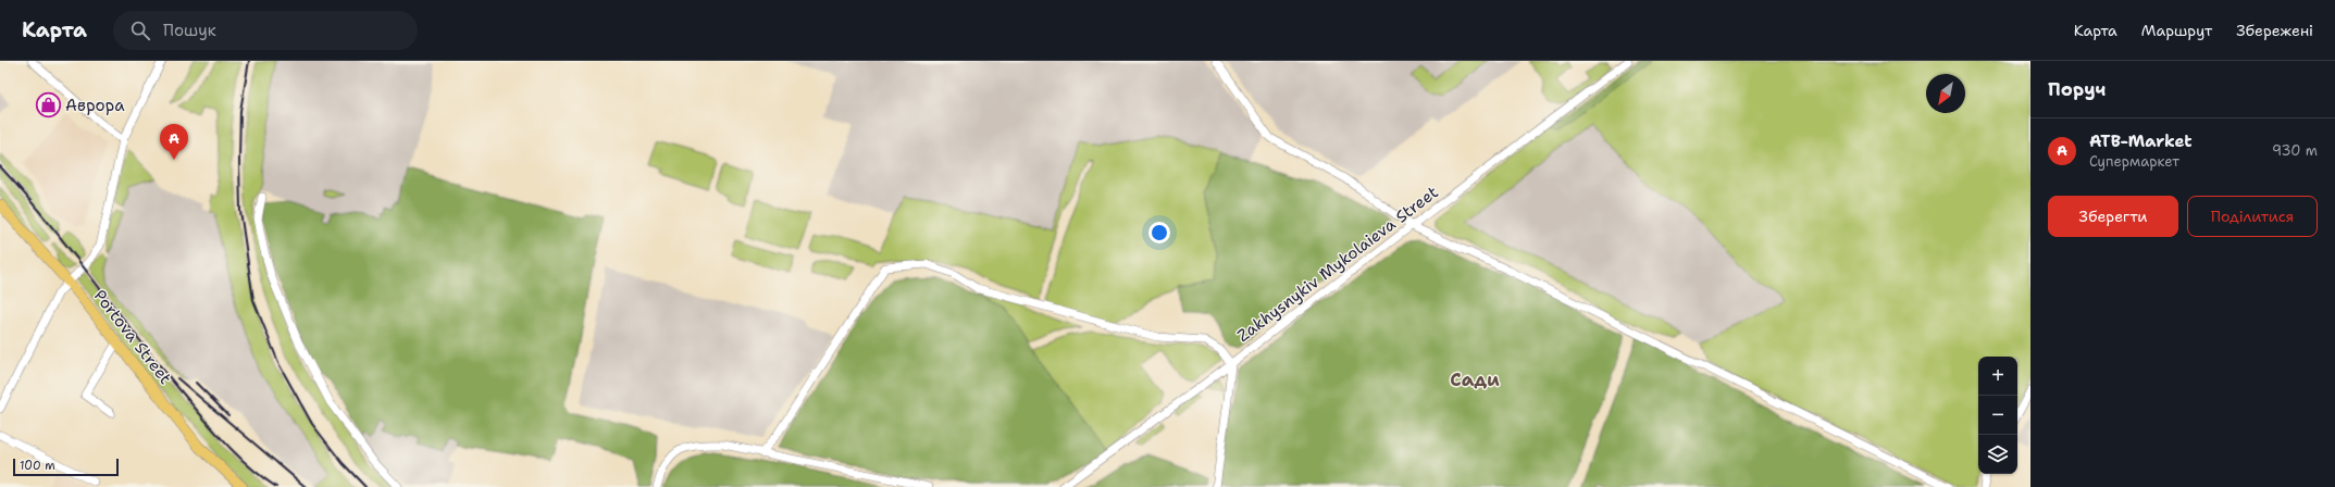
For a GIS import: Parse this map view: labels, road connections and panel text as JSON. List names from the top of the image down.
{
  "streets": {
    "main road": ["Portova Street"],
    "street": ["Zakhysnykiv Mykolaieva Street"]
  },
  "districts": ["Сади"],
  "places": {
    "shop": ["Аврора"]
  },
  "scale_bar": "100 m",
  "north": "bottom left",
  "page": {
    "header": "Карта",
    "search": "Пошук",
    "nav": ["Карта", "Маршрут", "Збережені"],
    "heading": "Поруч",
    "list": [
      {
        "mark": "A",
        "name": "ATB-Market",
        "note": "Супермаркет",
        "value": "930 m"
      }
    ],
    "pins": "A",
    "buttons": ["Зберегти", "Поділитися"],
    "map_buttons": ["+", "−"],
    "scale": "100 m"
  }
}
